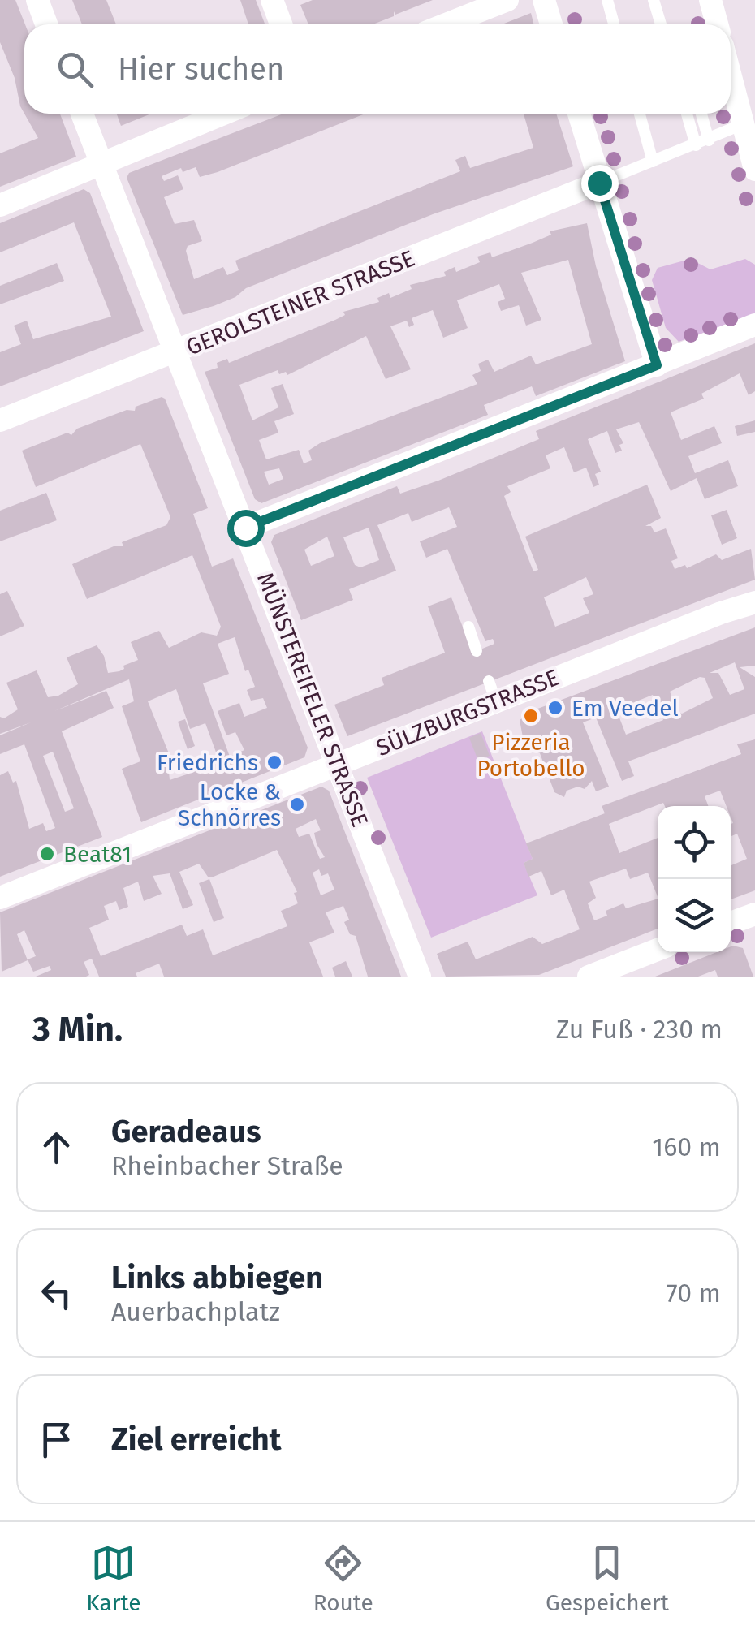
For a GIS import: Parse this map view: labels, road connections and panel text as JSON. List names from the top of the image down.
{
  "streets": {
    "street": ["GEROLSTEINER STRASSE", "MÜNSTEREIFELER STRASSE", "SÜLZBURGSTRASSE"]
  },
  "crossings": [
    ["GEROLSTEINER STRASSE", "MÜNSTEREIFELER STRASSE"],
    ["MÜNSTEREIFELER STRASSE", "SÜLZBURGSTRASSE"]
  ],
  "places": [
    "Em Veedel",
    "Pizzeria Portobello",
    "Friedrichs",
    "Locke & Schnörres",
    "Beat81"
  ],
  "page": {
    "search": "Hier suchen",
    "heading": ["3 Min.", "Zu Fuß · 230 m"],
    "list": [
      ["Geradeaus", "Rheinbacher Straße", "160 m"],
      ["Links abbiegen", "Auerbachplatz", "70 m"],
      "Ziel erreicht"
    ],
    "nav": ["Karte", "Route", "Gespeichert"]
  }
}
